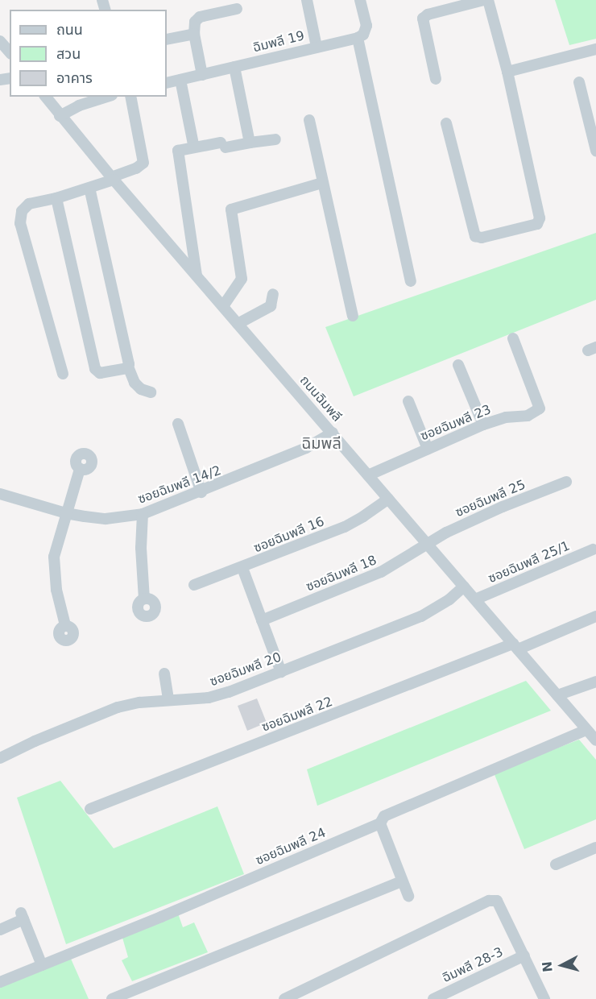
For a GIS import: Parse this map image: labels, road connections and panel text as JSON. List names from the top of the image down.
{
  "streets": {
    "street": [
      "ฉิมพลี 19",
      "ถนนฉิมพลี",
      "ซอยฉิมพลี 23",
      "ซอยฉิมพลี 14/2",
      "ซอยฉิมพลี 25",
      "ซอยฉิมพลี 16",
      "ซอยฉิมพลี 25/1",
      "ซอยฉิมพลี 18",
      "ซอยฉิมพลี 20",
      "ซอยฉิมพลี 22",
      "ซอยฉิมพลี 24",
      "ฉิมพลี 28-3"
    ]
  },
  "crossings": [
    ["ถนนฉิมพลี", "ซอยฉิมพลี 23"],
    ["ถนนฉิมพลี", "ซอยฉิมพลี 14/2"],
    ["ถนนฉิมพลี", "ซอยฉิมพลี 25"],
    ["ถนนฉิมพลี", "ซอยฉิมพลี 16"],
    ["ถนนฉิมพลี", "ซอยฉิมพลี 25/1"],
    ["ถนนฉิมพลี", "ซอยฉิมพลี 18"],
    ["ถนนฉิมพลี", "ซอยฉิมพลี 20"],
    ["ถนนฉิมพลี", "ซอยฉิมพลี 22"],
    ["ถนนฉิมพลี", "ซอยฉิมพลี 24"],
    ["ซอยฉิมพลี 25", "ซอยฉิมพลี 18"]
  ],
  "districts": ["ฉิมพลี"],
  "legend": ["ถนน", "สวน", "อาคาร"],
  "north": "left"
}
